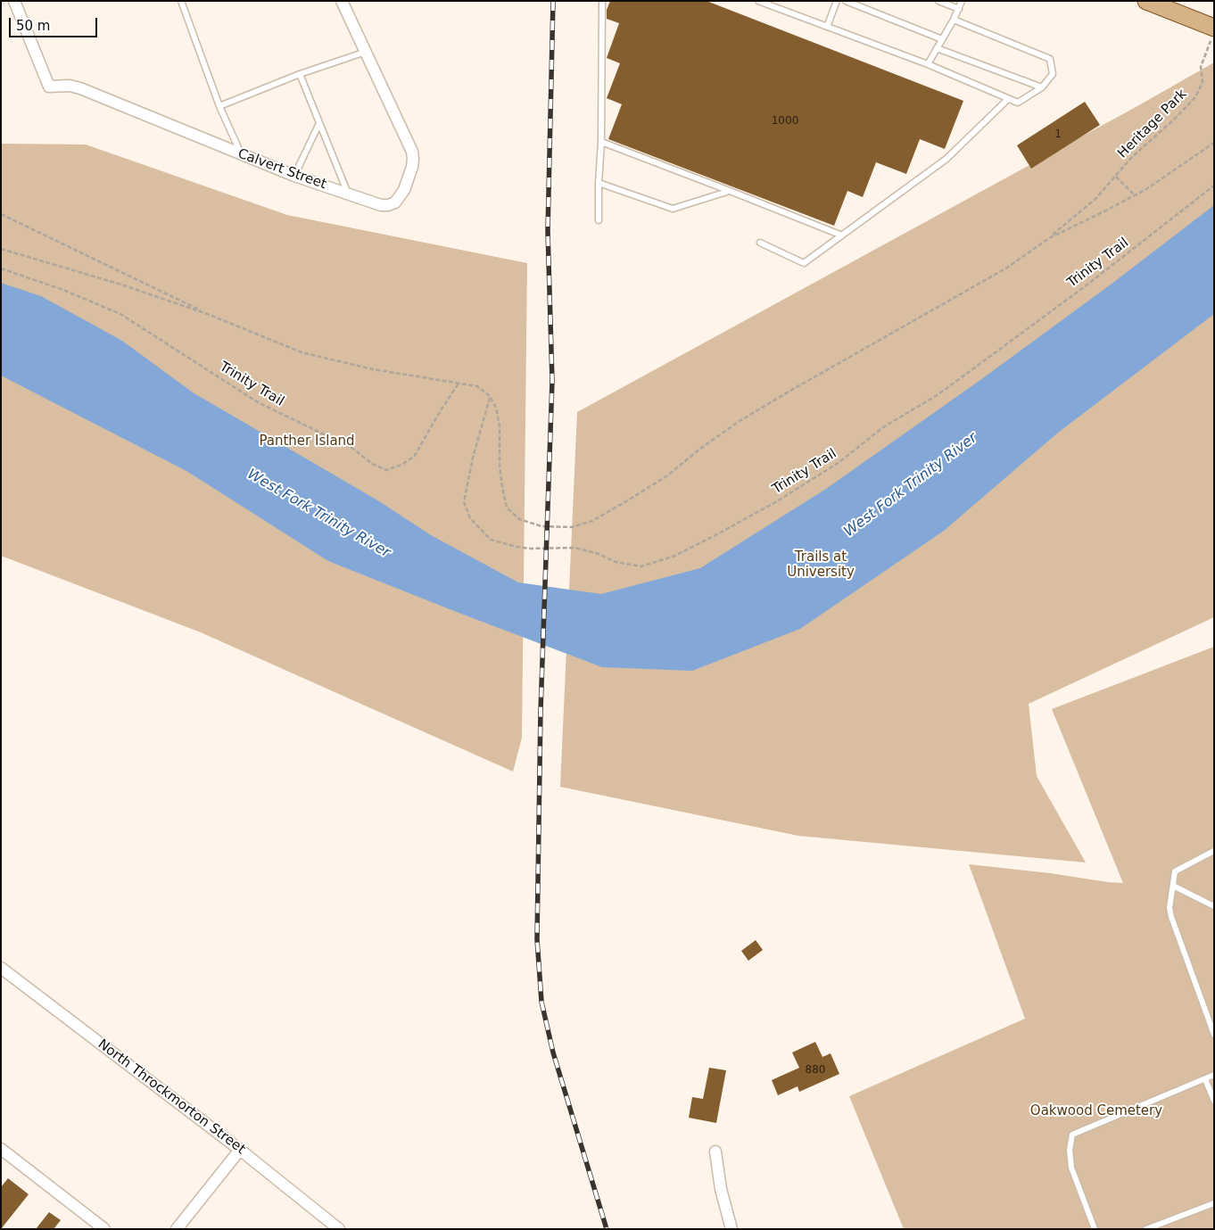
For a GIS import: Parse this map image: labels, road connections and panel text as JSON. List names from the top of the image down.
{
  "streets": {
    "street": ["Calvert Street", "North Throckmorton Street"],
    "path": ["Heritage Park", "Trinity Trail"]
  },
  "water": ["West Fork Trinity River"],
  "parks": ["Panther Island", "Trails at University", "Oakwood Cemetery"],
  "house_numbers": ["1000", "1", "880"],
  "scale_bar": "50 m"
}
